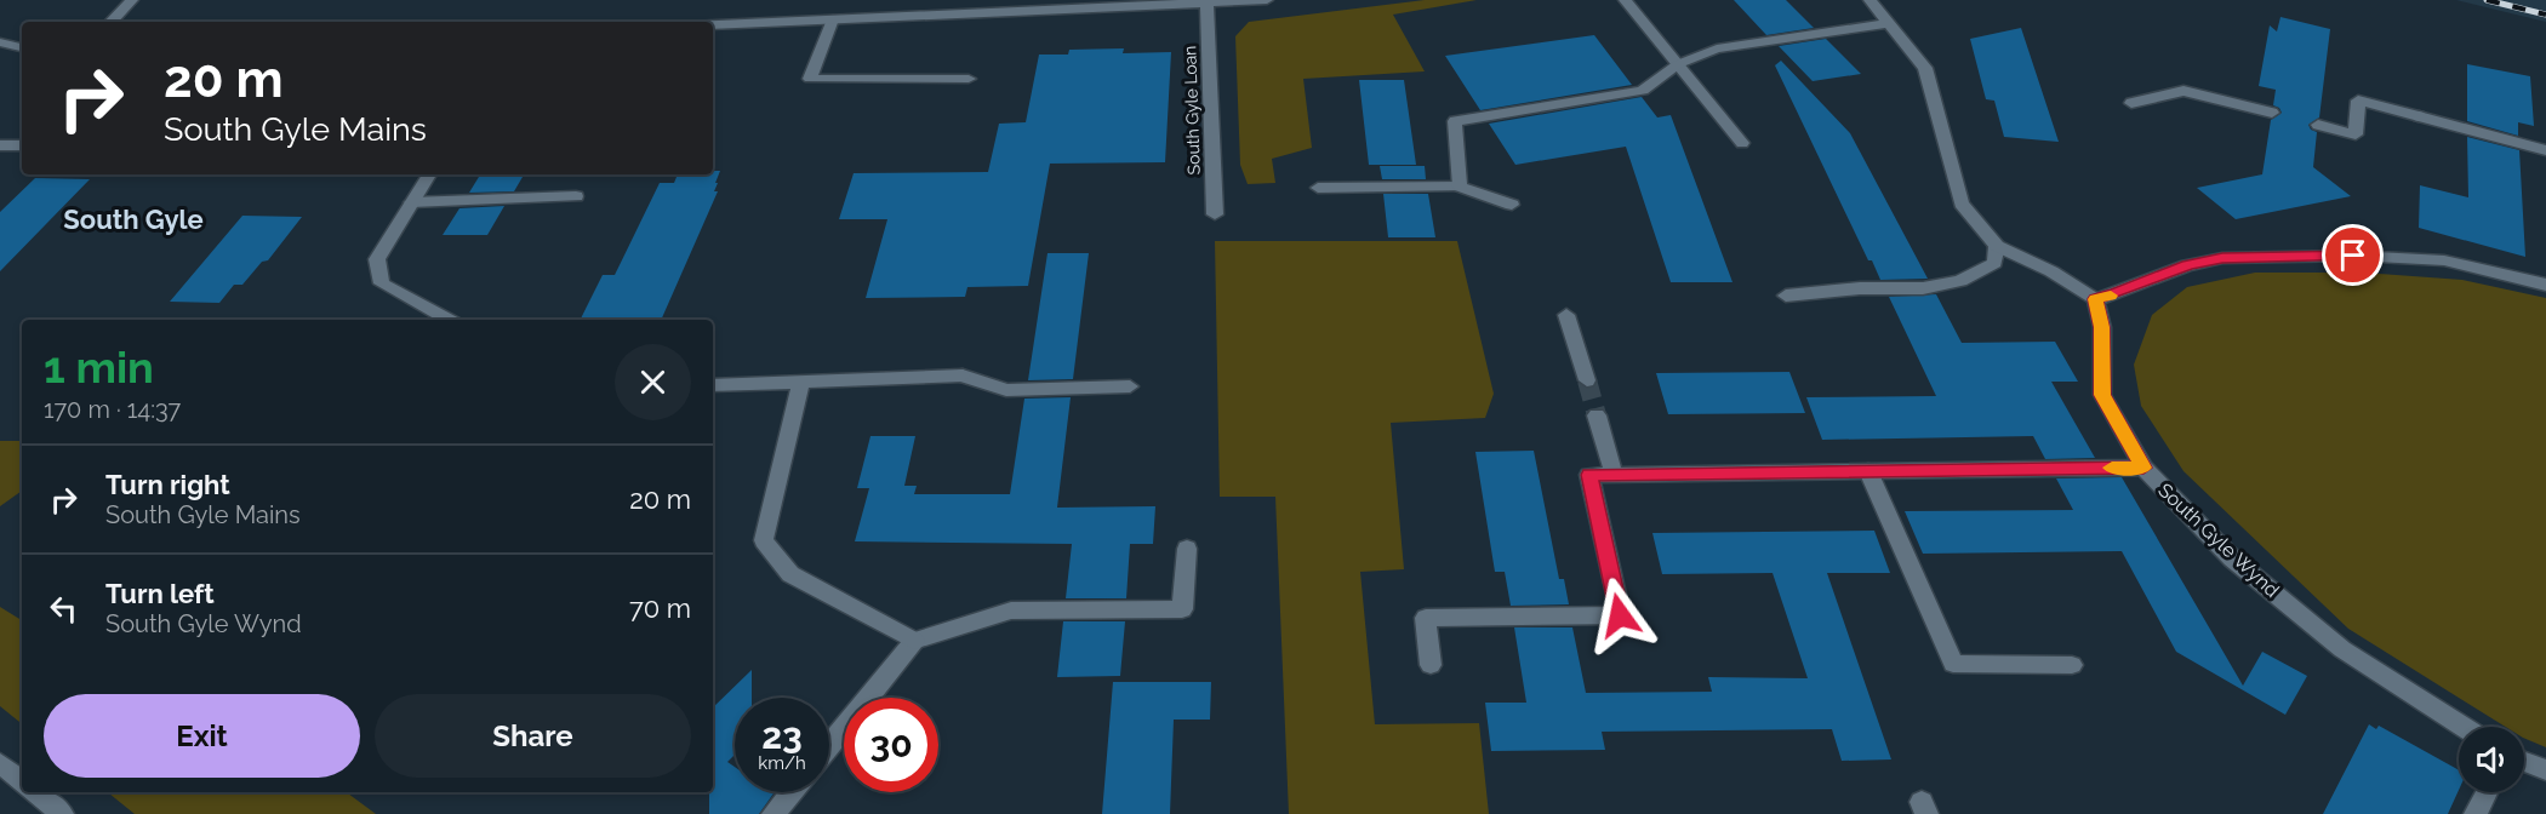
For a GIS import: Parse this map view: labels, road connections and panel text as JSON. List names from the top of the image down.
{
  "streets": {
    "street": ["South Gyle Loan", "South Gyle Wynd"]
  },
  "districts": ["South Gyle"],
  "page": {
    "turn": ["20 m", "South Gyle Mains"],
    "heading": ["1 min", "170 m · 14:37"],
    "list": [
      {
        "name": "Turn right",
        "note": "South Gyle Mains",
        "value": "20 m"
      },
      {
        "name": "Turn left",
        "note": "South Gyle Wynd",
        "value": "70 m"
      }
    ],
    "buttons": ["Exit", "Share"],
    "speed": "23 km/h",
    "limit": "30"
  }
}
